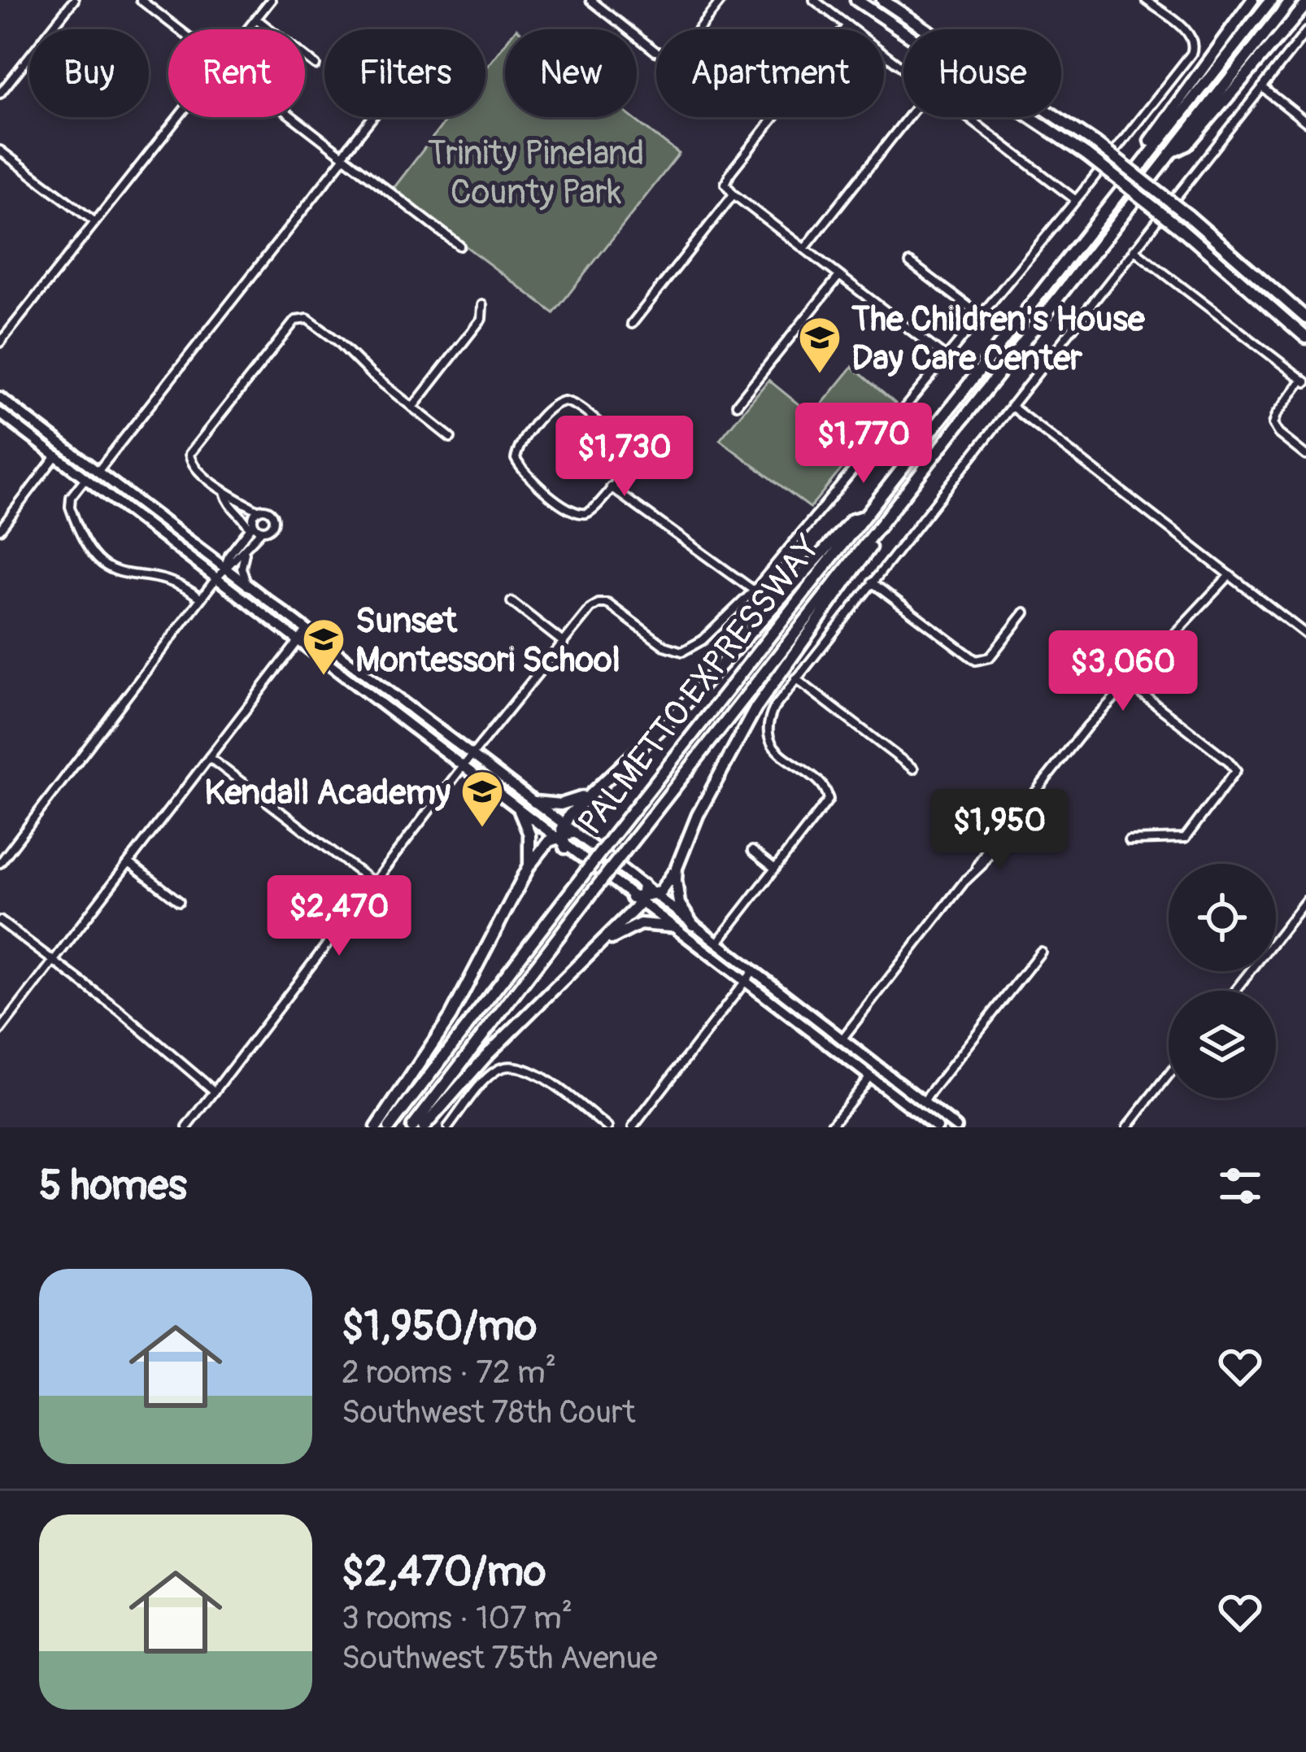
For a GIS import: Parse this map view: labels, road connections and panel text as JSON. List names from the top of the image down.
{
  "streets": {
    "highway": ["PALMETTO EXPRESSWAY"]
  },
  "parks": ["Trinity Pineland County Park"],
  "places": {
    "school or university": ["The Children's House Day Care Center", "Sunset Montessori School", "Kendall Academy"]
  },
  "page": {
    "chip": [
      "Buy",
      "Rent",
      "Filters",
      "New",
      "Apartment",
      "House"
    ],
    "price": [
      "$1,770",
      "$1,730",
      "$3,060",
      "$1,950",
      "$2,470"
    ],
    "heading": "5 homes",
    "list": [
      {
        "name": "$1,950/mo",
        "note": "2 rooms · 72 m² · Southwest 78th Court"
      },
      {
        "name": "$2,470/mo",
        "note": "3 rooms · 107 m² · Southwest 75th Avenue"
      }
    ]
  }
}
